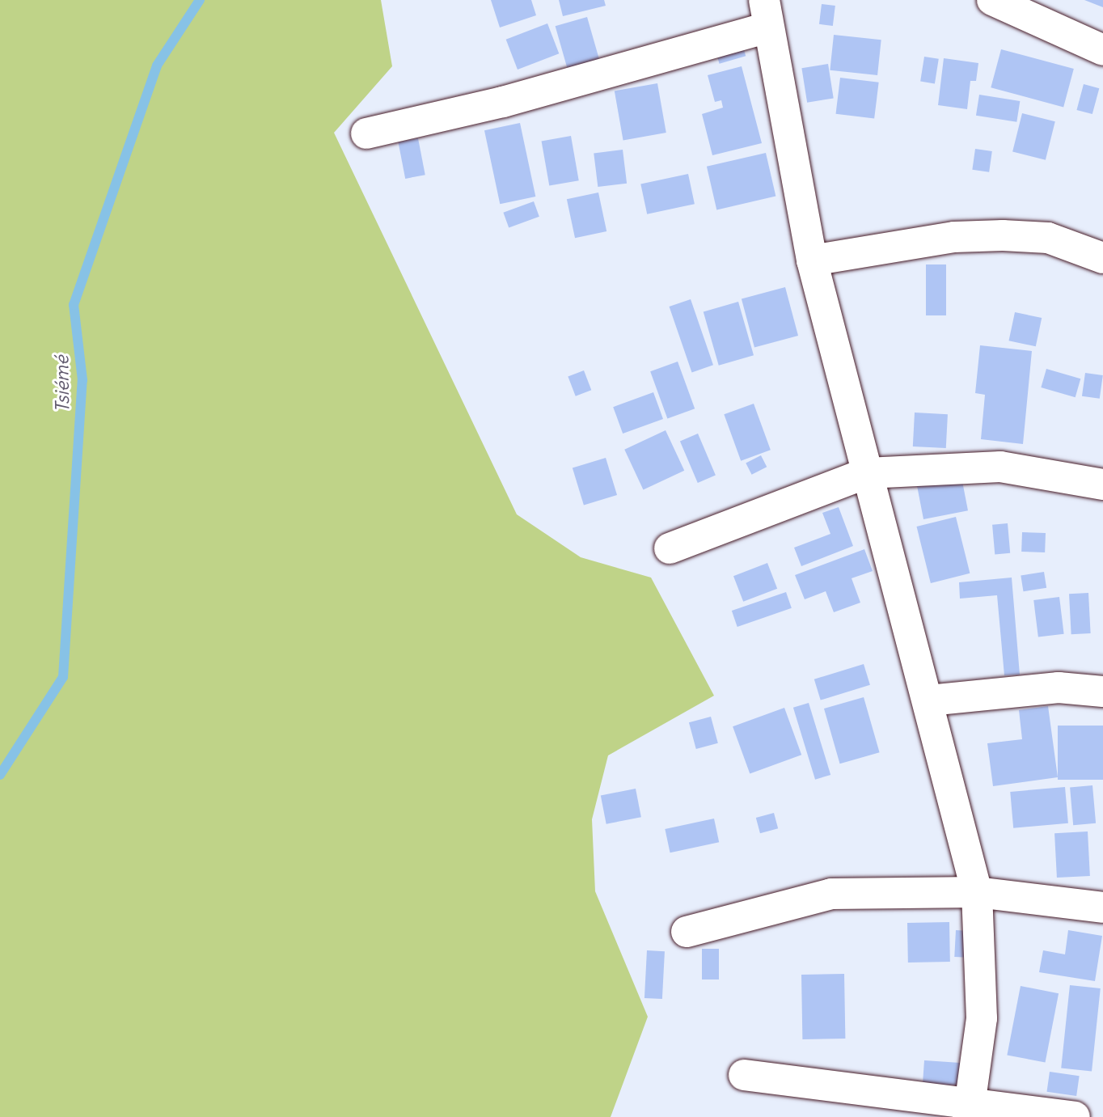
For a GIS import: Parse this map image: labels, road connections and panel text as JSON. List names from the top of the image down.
{
  "water": ["Tsiémé"]
}
